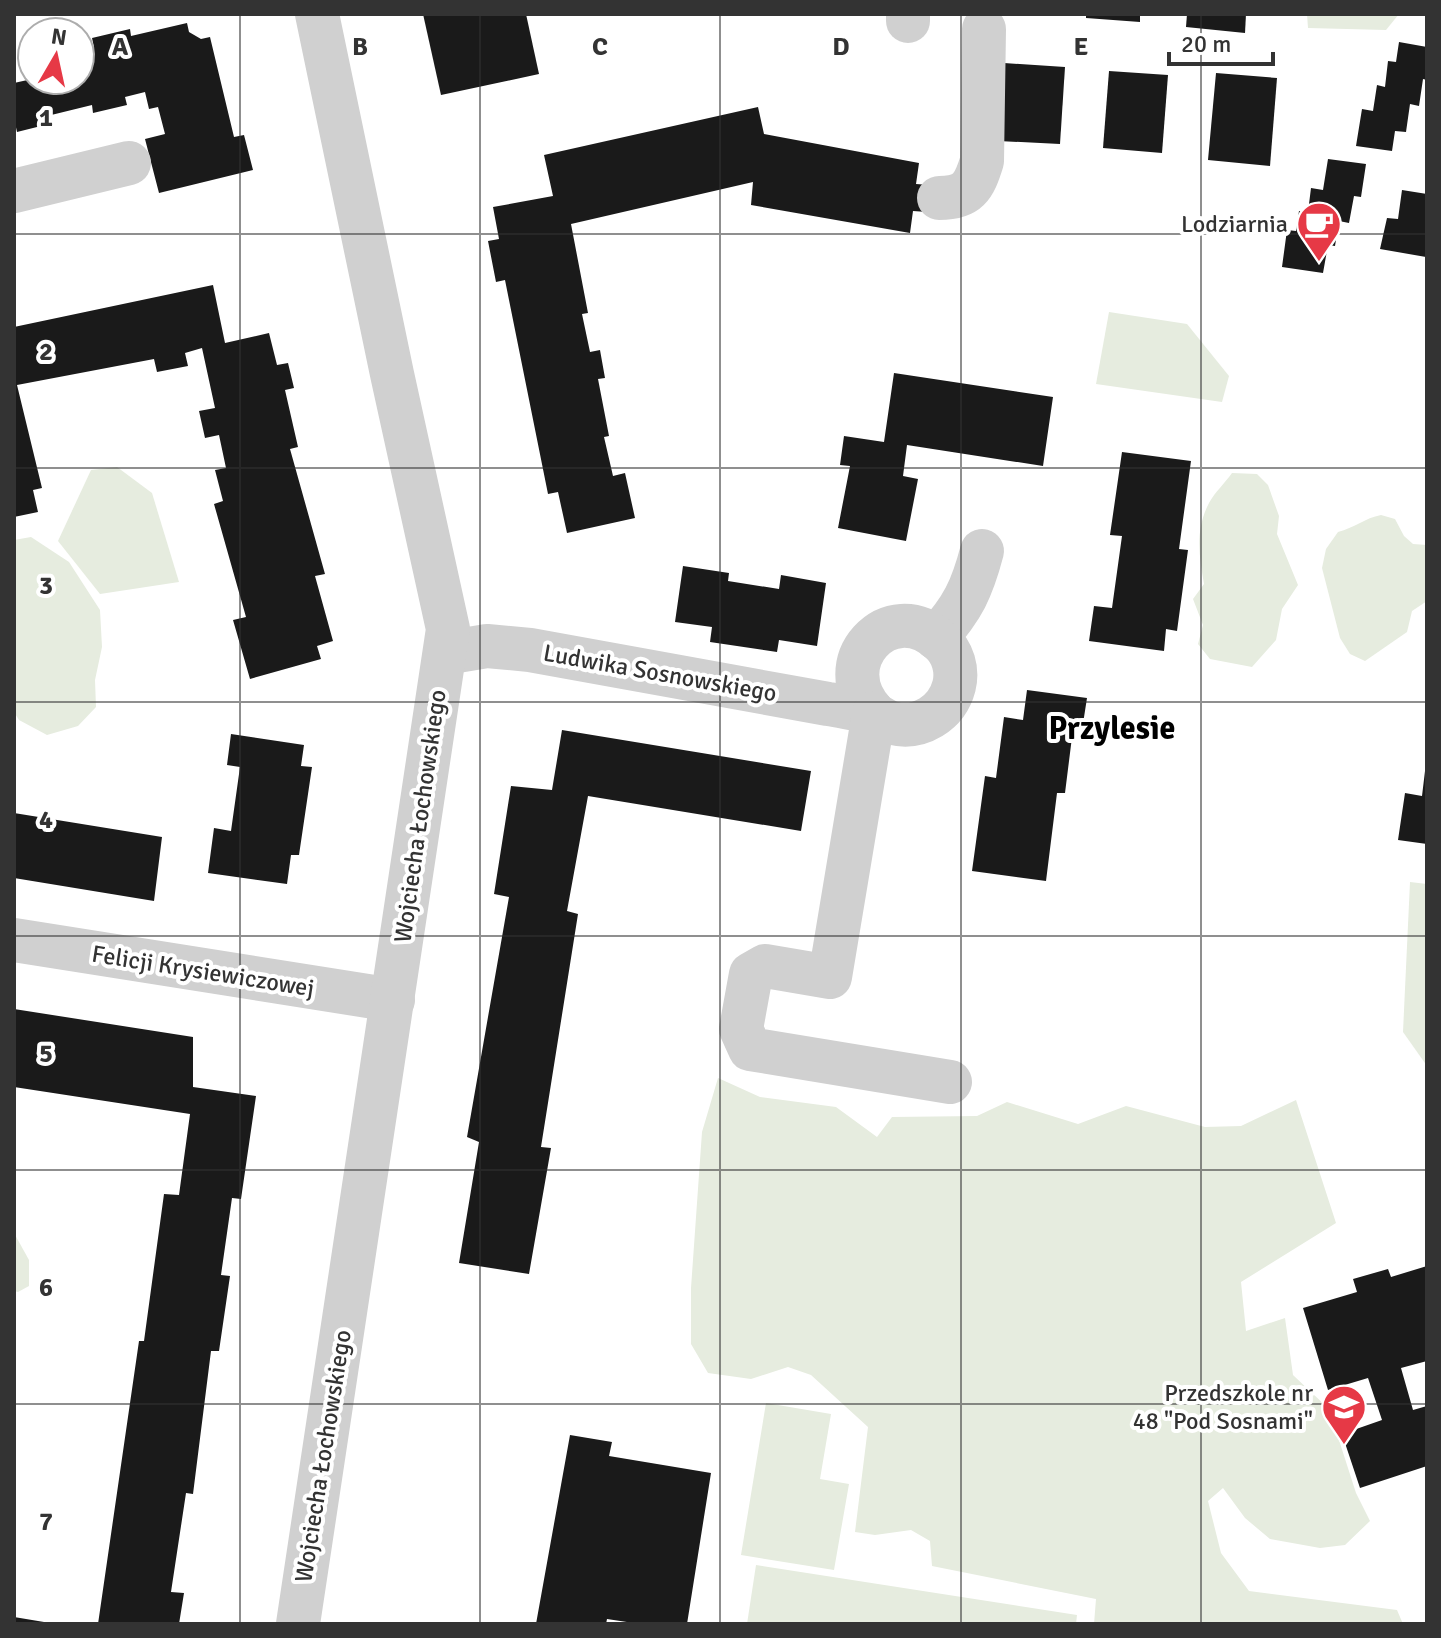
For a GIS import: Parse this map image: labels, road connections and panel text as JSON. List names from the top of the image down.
{
  "streets": {
    "street": ["Ludwika Sosnowskiego", "Wojciecha Łochowskiego", "Felicji Krysiewiczowej"]
  },
  "crossings": [
    ["Ludwika Sosnowskiego", "Wojciecha Łochowskiego"],
    ["Wojciecha Łochowskiego", "Felicji Krysiewiczowej"]
  ],
  "districts": ["Przylesie"],
  "places": {
    "cafe": ["Lodziarnia"],
    "school or university": ["Przedszkole nr 48 \"Pod Sosnami\""]
  },
  "scale_bar": "20 m",
  "north": "top",
  "grid": {
    "columns": [
      "A",
      "B",
      "C",
      "D",
      "E"
    ],
    "rows": [
      "1",
      "2",
      "3",
      "4",
      "5",
      "6",
      "7"
    ]
  }
}
